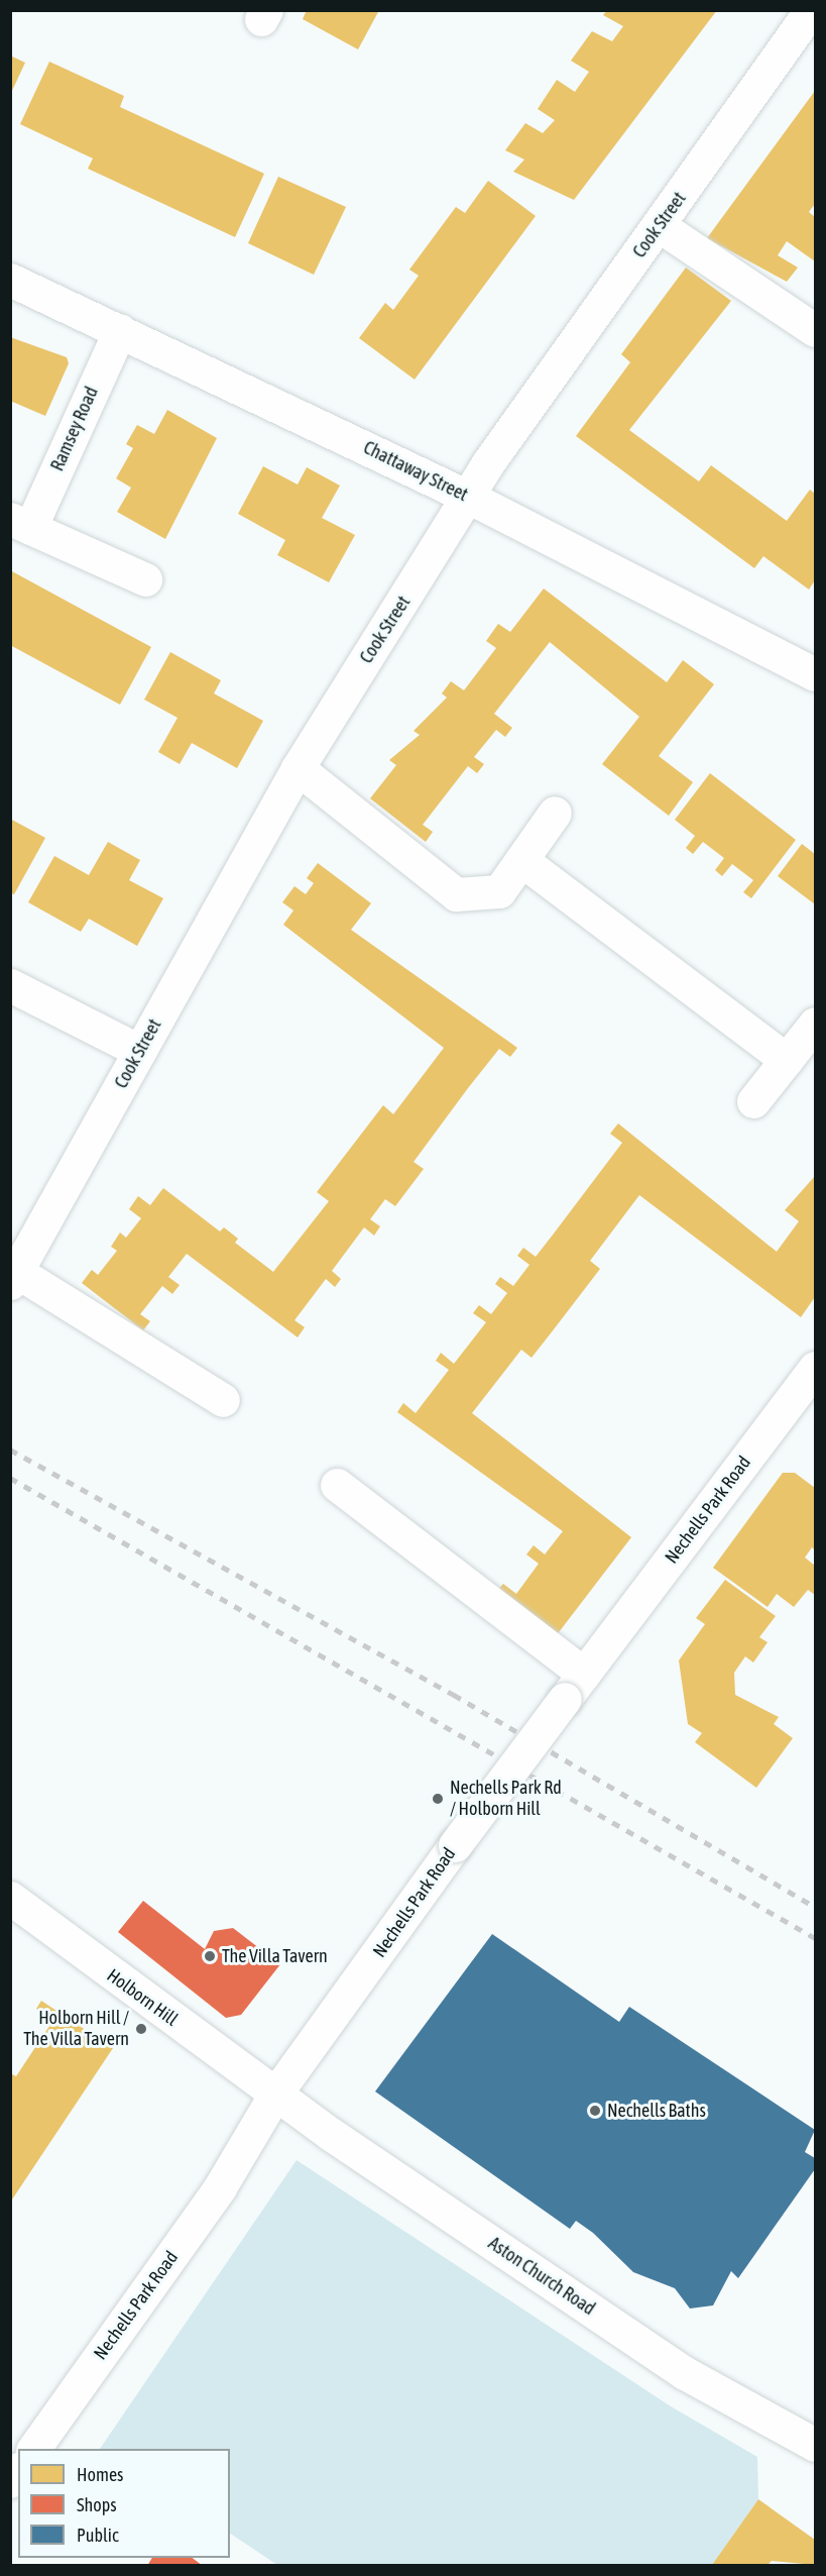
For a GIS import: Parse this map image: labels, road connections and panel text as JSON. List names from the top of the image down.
{
  "streets": {
    "street": [
      "Cook Street",
      "Ramsey Road",
      "Chattaway Street",
      "Nechells Park Road",
      "Holborn Hill",
      "Aston Church Road"
    ]
  },
  "crossings": [
    ["Cook Street", "Chattaway Street"],
    ["Ramsey Road", "Chattaway Street"],
    ["Nechells Park Road", "Holborn Hill"],
    ["Nechells Park Road", "Aston Church Road"],
    ["Holborn Hill", "Aston Church Road"]
  ],
  "places": [
    "Nechells Park Rd / Holborn Hill",
    "The Villa Tavern",
    "Holborn Hill / The Villa Tavern",
    "Nechells Baths"
  ],
  "legend": ["Homes", "Shops", "Public"]
}
